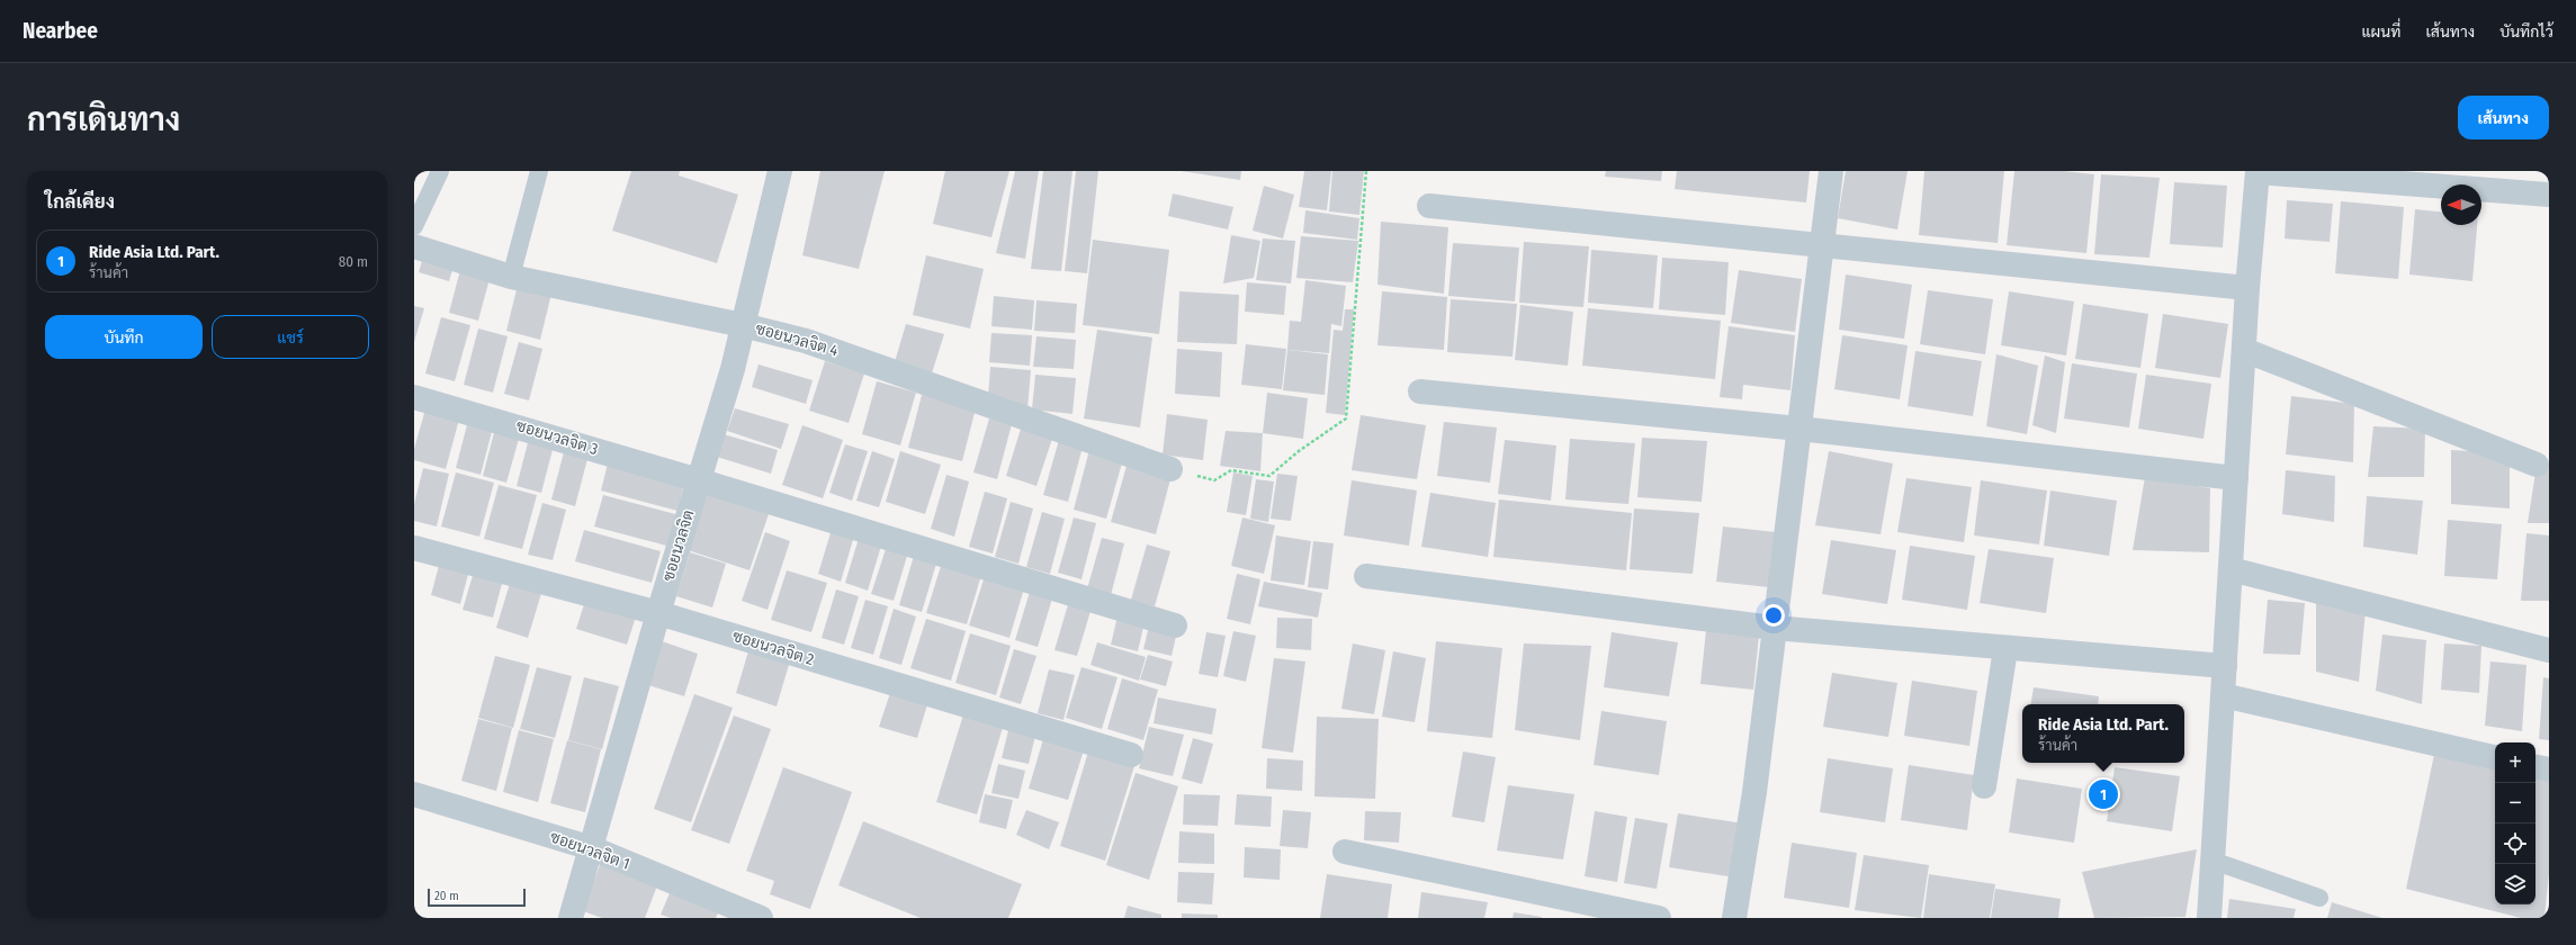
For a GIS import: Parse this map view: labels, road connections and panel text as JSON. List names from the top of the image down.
{
  "streets": {
    "street": [
      "ซอยนวลจิต 4",
      "ซอยนวลจิต 3",
      "ซอยนวลจิต",
      "ซอยนวลจิต 2",
      "ซอยนวลจิต 1"
    ]
  },
  "crossings": [
    ["ซอยนวลจิต 4", "ซอยนวลจิต"],
    ["ซอยนวลจิต 3", "ซอยนวลจิต"],
    ["ซอยนวลจิต", "ซอยนวลจิต 2"],
    ["ซอยนวลจิต", "ซอยนวลจิต 1"]
  ],
  "scale_bar": "20 m",
  "north": "left",
  "page": {
    "header": "Nearbee",
    "nav": ["แผนที่", "เส้นทาง", "บันทึกไว้"],
    "buttons": [
      "เส้นทาง",
      ["บันทึก", "แชร์"]
    ],
    "title": "การเดินทาง",
    "heading": "ใกล้เคียง",
    "list": [
      {
        "mark": "1",
        "name": "Ride Asia Ltd. Part.",
        "note": "ร้านค้า",
        "value": "80 m"
      }
    ],
    "popup": ["Ride Asia Ltd. Part.", "ร้านค้า"],
    "map_buttons": ["+", "−"],
    "pins": "1",
    "scale": "20 m"
  }
}
